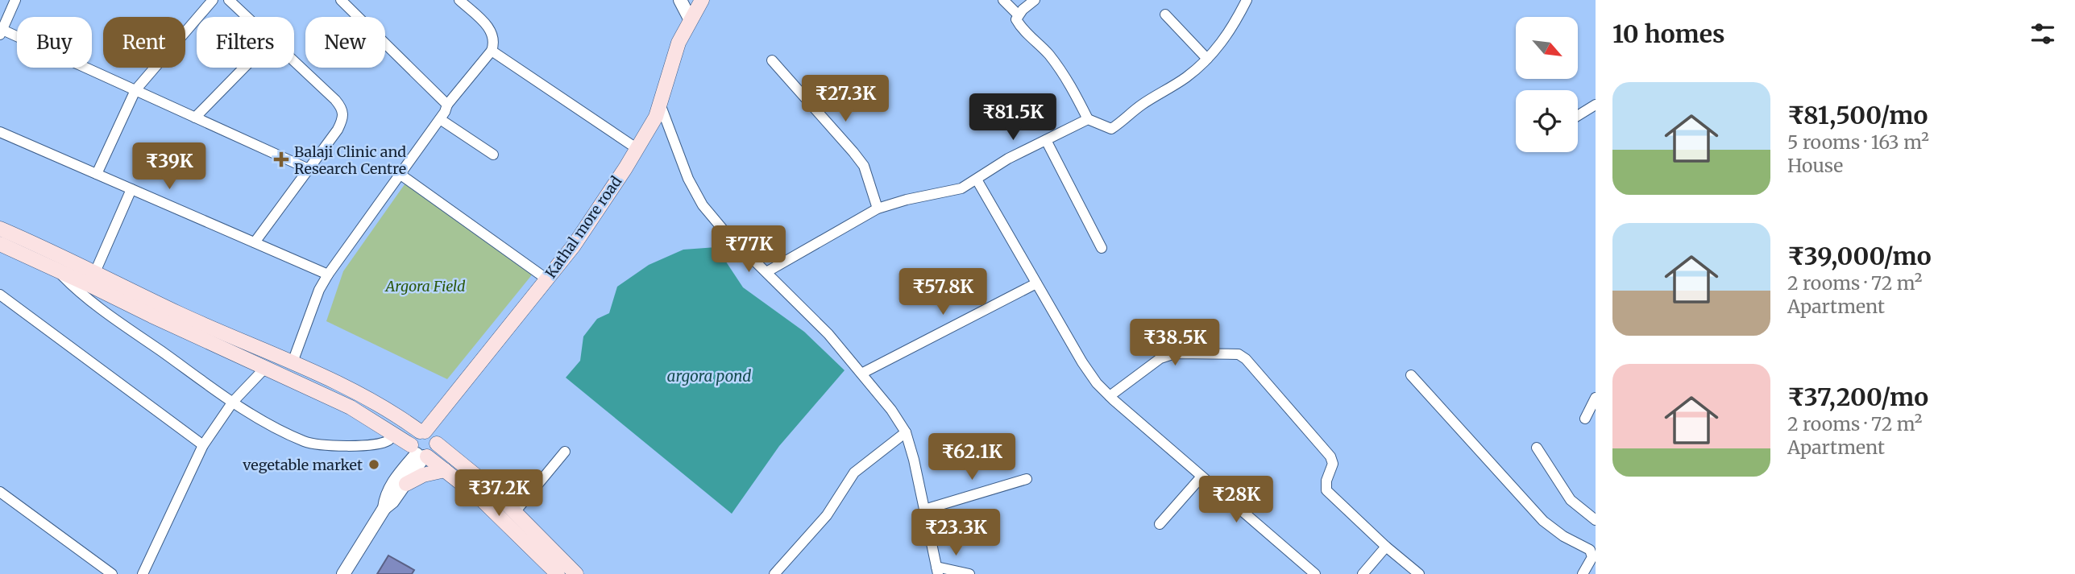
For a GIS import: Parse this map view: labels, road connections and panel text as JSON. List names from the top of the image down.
{
  "streets": {
    "main road": ["Kathal more road"]
  },
  "water": ["argora pond"],
  "parks": ["Argora Field"],
  "places": {
    "health": ["Balaji Clinic and Research Centre"],
    "other": ["vegetable market"]
  },
  "north": "bottom right",
  "page": {
    "heading": "10 homes",
    "chip": [
      "Buy",
      "Rent",
      "Filters",
      "New"
    ],
    "list": [
      {
        "name": "₹81,500/mo",
        "note": "5 rooms · 163 m² · House"
      },
      {
        "name": "₹39,000/mo",
        "note": "2 rooms · 72 m² · Apartment"
      },
      {
        "name": "₹37,200/mo",
        "note": "2 rooms · 72 m² · Apartment"
      }
    ],
    "price": [
      "₹27.3K",
      "₹81.5K",
      "₹39K",
      "₹77K",
      "₹57.8K",
      "₹38.5K",
      "₹62.1K",
      "₹37.2K",
      "₹28K",
      "₹23.3K"
    ]
  }
}
